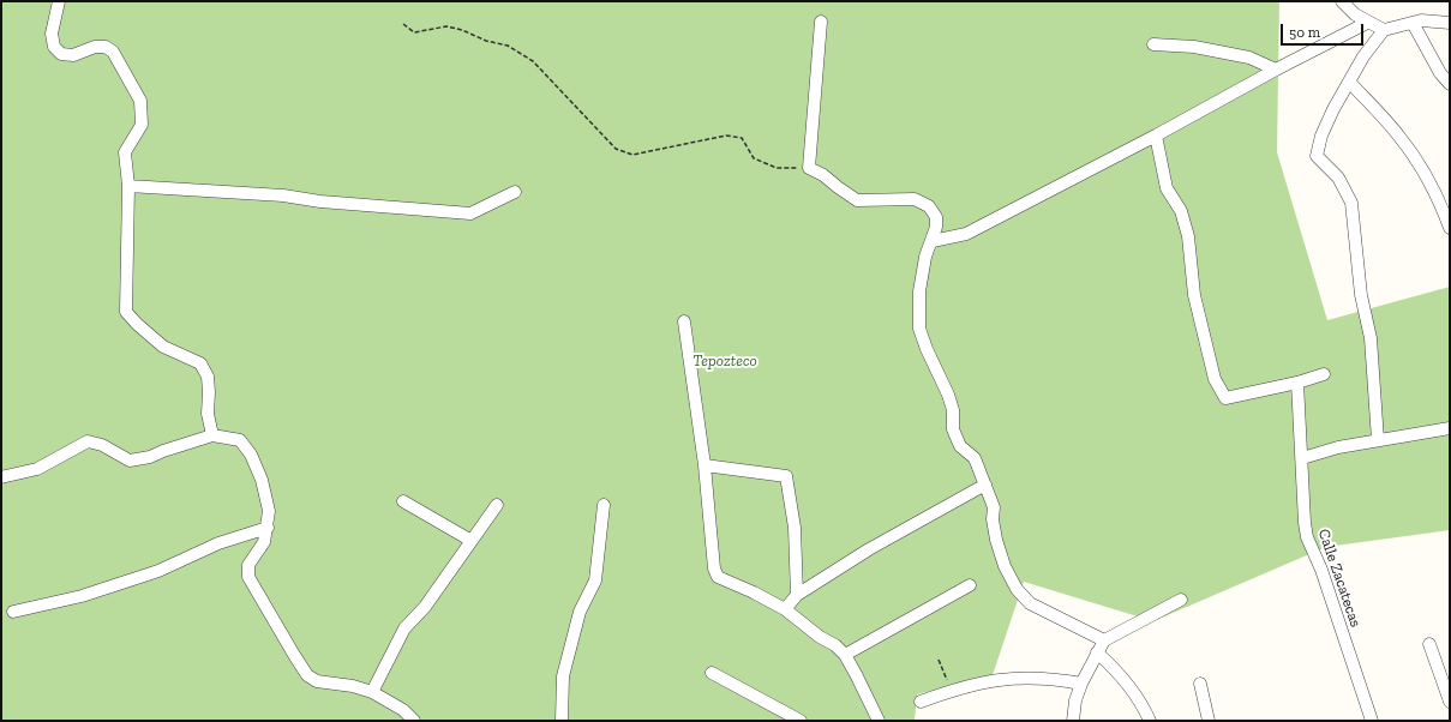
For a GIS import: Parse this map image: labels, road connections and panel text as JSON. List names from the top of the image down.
{
  "streets": {
    "street": ["Calle Zacatecas"]
  },
  "parks": ["Tepozteco"],
  "scale_bar": "50 m"
}
